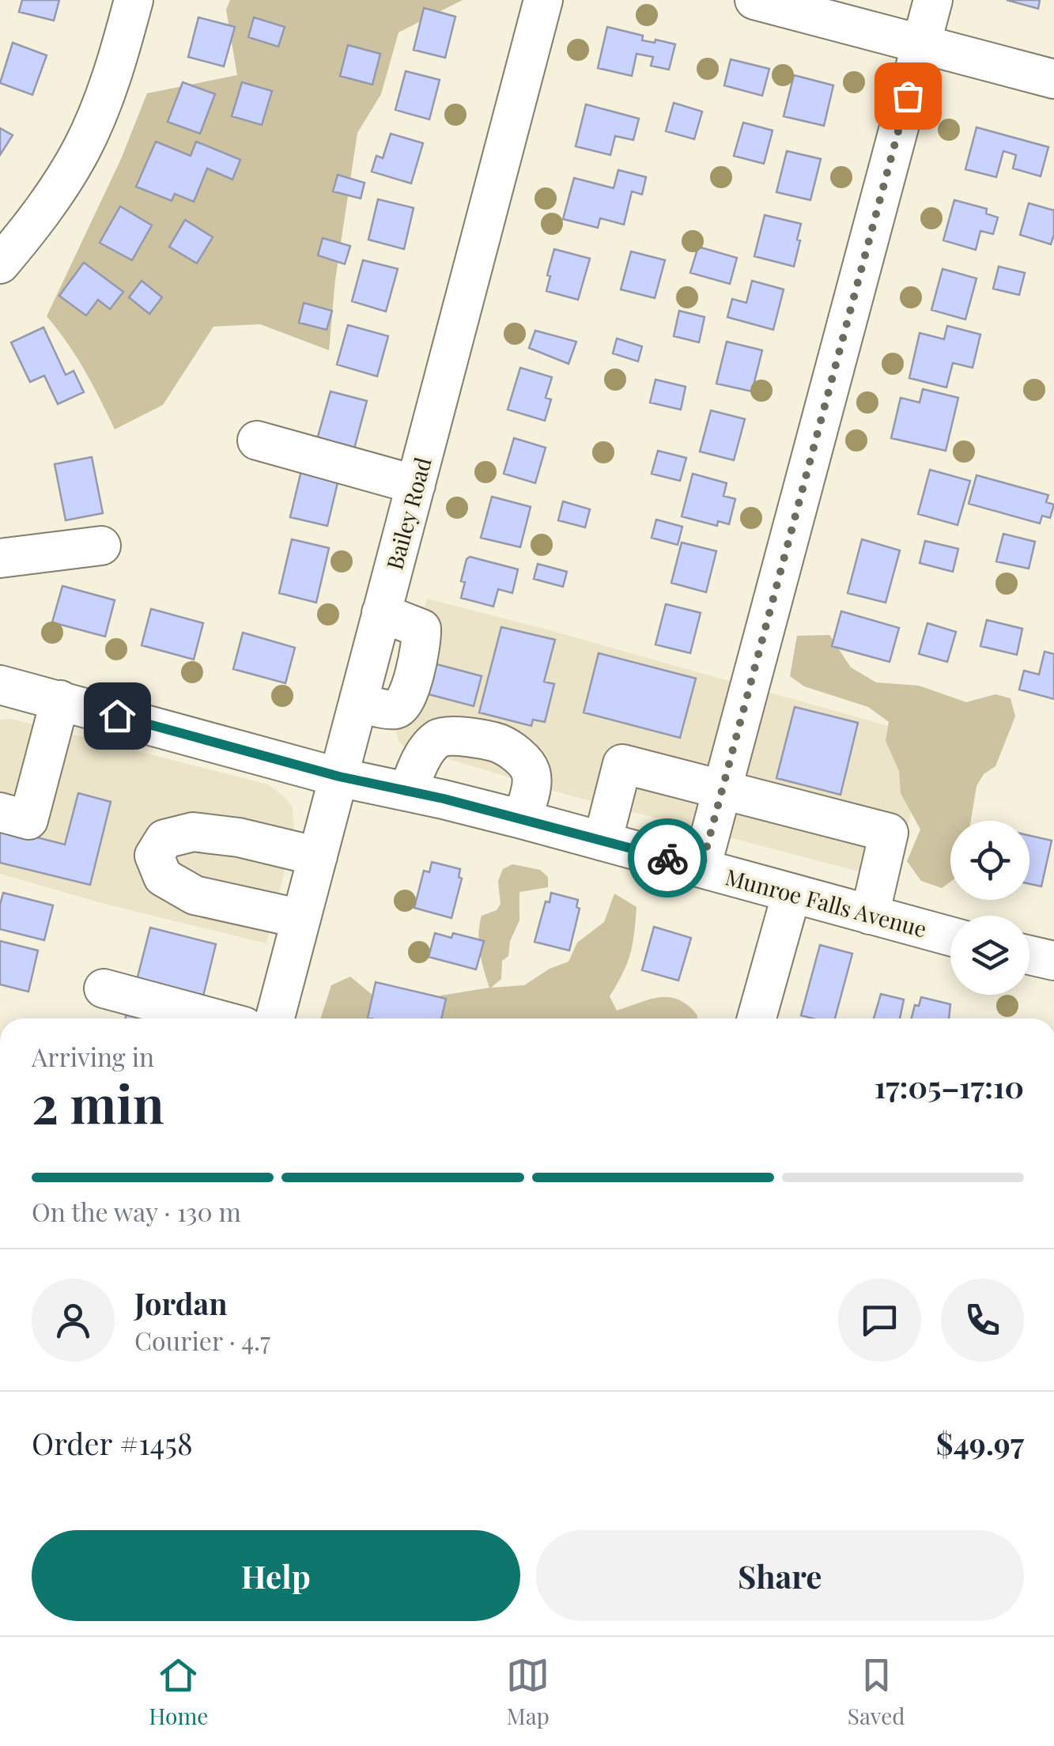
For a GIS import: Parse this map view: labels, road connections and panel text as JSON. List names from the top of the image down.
{
  "streets": {
    "street": ["Bailey Road", "Munroe Falls Avenue"]
  },
  "crossings": [
    ["Bailey Road", "Munroe Falls Avenue"]
  ],
  "page": {
    "heading": ["2 min", "Arriving in", "17:05–17:10"],
    "panel": [
      "Jordan",
      "Courier · 4.7",
      "Order #1458",
      "$49.97"
    ],
    "bar": "On the way · 130 m",
    "buttons": ["Help", "Share"],
    "tabs": ["Home", "Map", "Saved"]
  }
}
